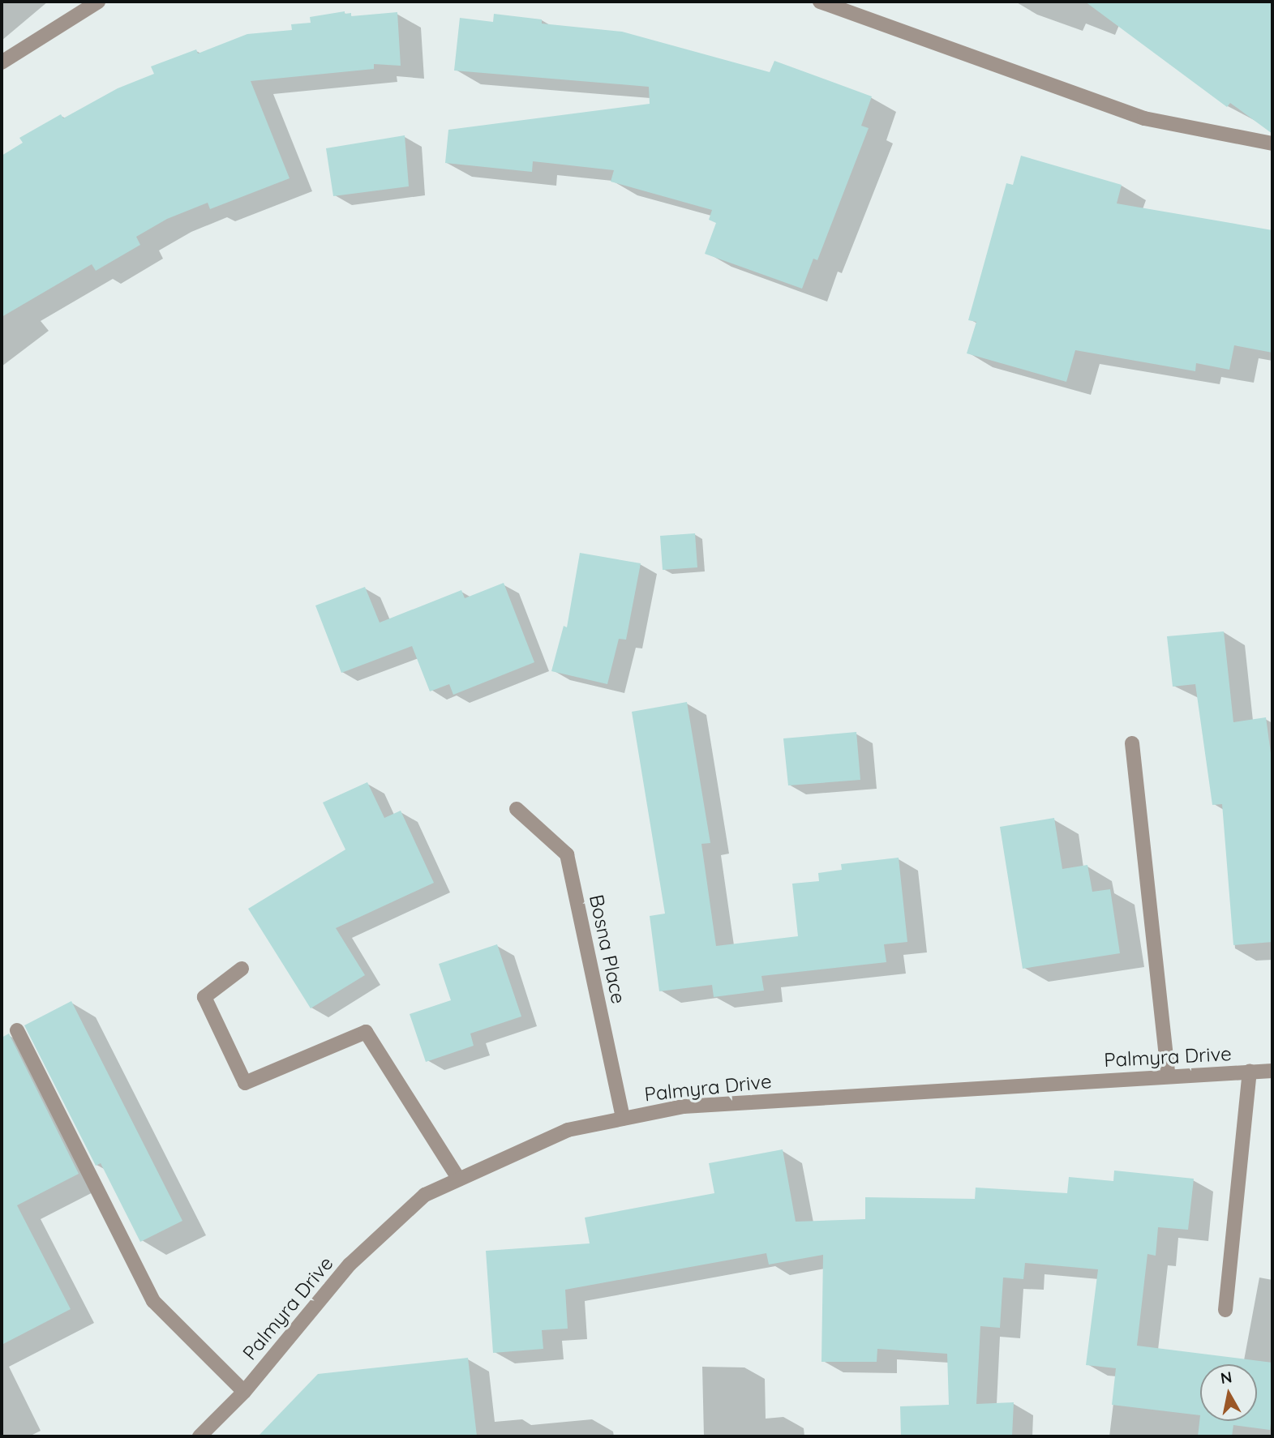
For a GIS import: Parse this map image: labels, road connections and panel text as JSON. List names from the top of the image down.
{
  "streets": {
    "street": ["Bosna Place", "Palmyra Drive"]
  },
  "crossings": [
    ["Bosna Place", "Palmyra Drive"]
  ],
  "north": "top"
}
